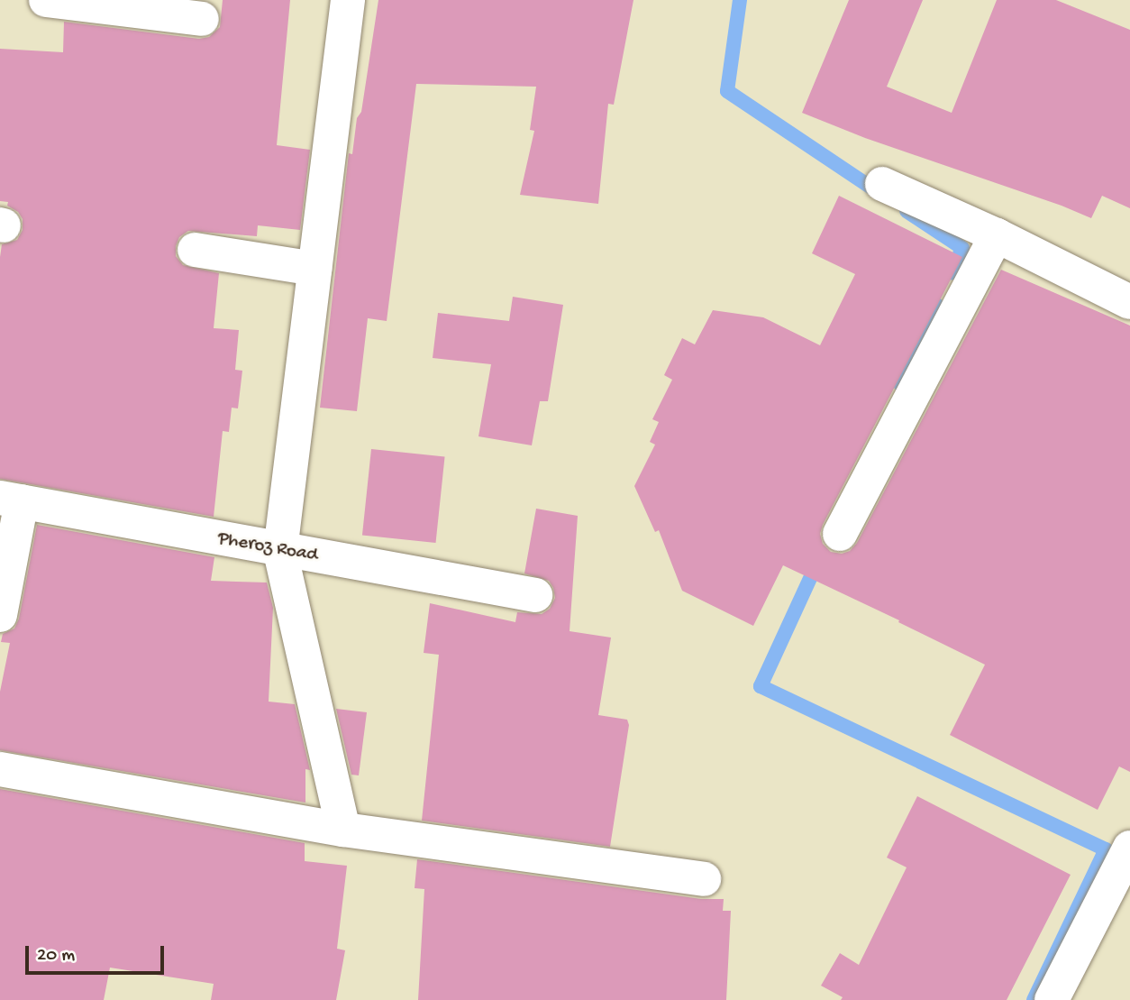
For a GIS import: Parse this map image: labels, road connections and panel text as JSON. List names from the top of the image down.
{
  "streets": {
    "street": ["Pheroz Road"]
  },
  "scale_bar": "20 m"
}
